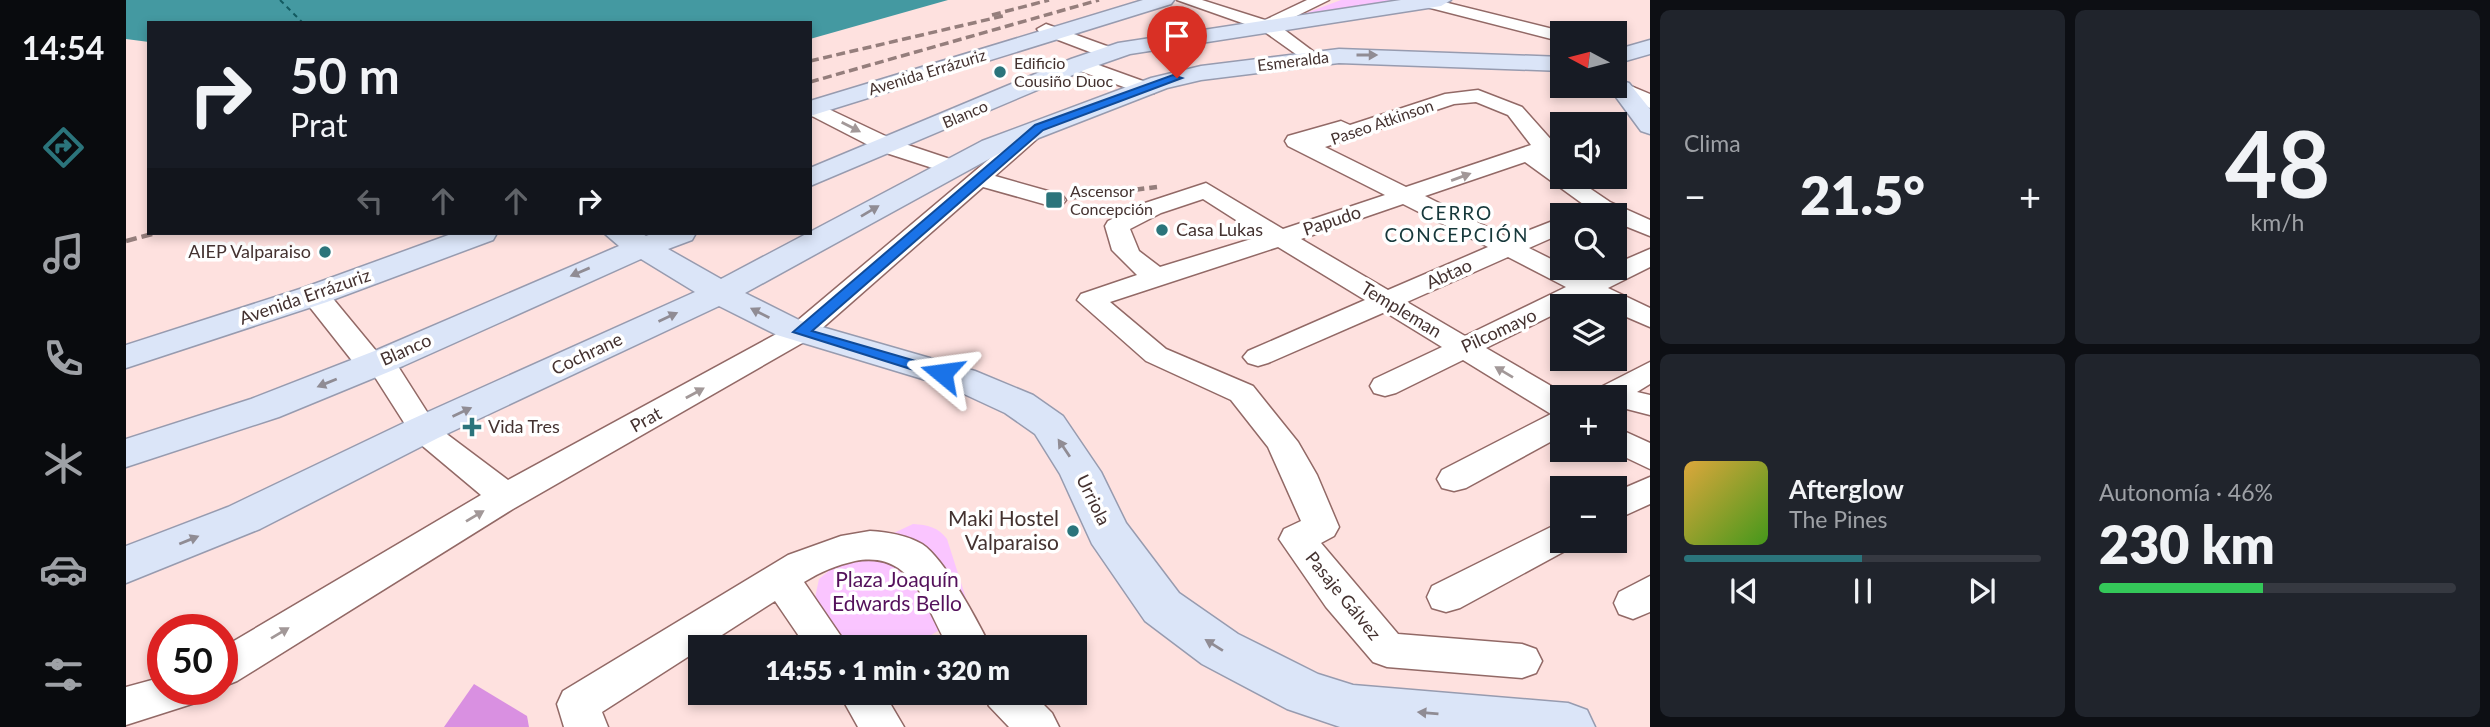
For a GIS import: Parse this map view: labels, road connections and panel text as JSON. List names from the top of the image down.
{
  "streets": {
    "main road": [
      "Esmeralda",
      "Avenida Errázuriz",
      "Blanco",
      "Cochrane",
      "Urriola"
    ],
    "street": [
      "Paseo Atkinson",
      "Papudo",
      "Abtao",
      "Templeman",
      "Pilcomayo",
      "Prat",
      "Pasaje Gálvez"
    ]
  },
  "crossings": [
    ["Esmeralda", "Cochrane"],
    ["Esmeralda", "Prat"],
    ["Blanco", "Urriola"],
    ["Paseo Atkinson", "Papudo"],
    ["Papudo", "Templeman"],
    ["Papudo", "Pasaje Gálvez"],
    ["Abtao", "Templeman"],
    ["Templeman", "Pilcomayo"],
    ["Templeman", "Pasaje Gálvez"],
    ["Cochrane", "Prat"],
    ["Cochrane", "Urriola"],
    ["Prat", "Urriola"]
  ],
  "one_way": ["Blanco", "Cochrane", "Urriola"],
  "districts": ["CERRO CONCEPCIÓN"],
  "parks": ["Plaza Joaquín Edwards Bello"],
  "places": {
    "other": [
      "Edificio Cousiño Duoc",
      "Casa Lukas",
      "AIEP Valparaiso",
      "Maki Hostel Valparaiso"
    ],
    "transit": ["Ascensor Concepción"],
    "health": ["Vida Tres"]
  },
  "north": "left",
  "page": {
    "tabs": "14:54",
    "tile": [
      "Clima",
      ["48", "km/h"],
      ["Autonomía · 46%", "230 km"]
    ],
    "map_buttons": ["+", "−"],
    "turn": ["50 m", "Prat"],
    "heat": ["−", "21.5°", "+"],
    "song": ["Afterglow", "The Pines"],
    "limit": "50",
    "trip": "14:55 · 1 min · 320 m"
  }
}
